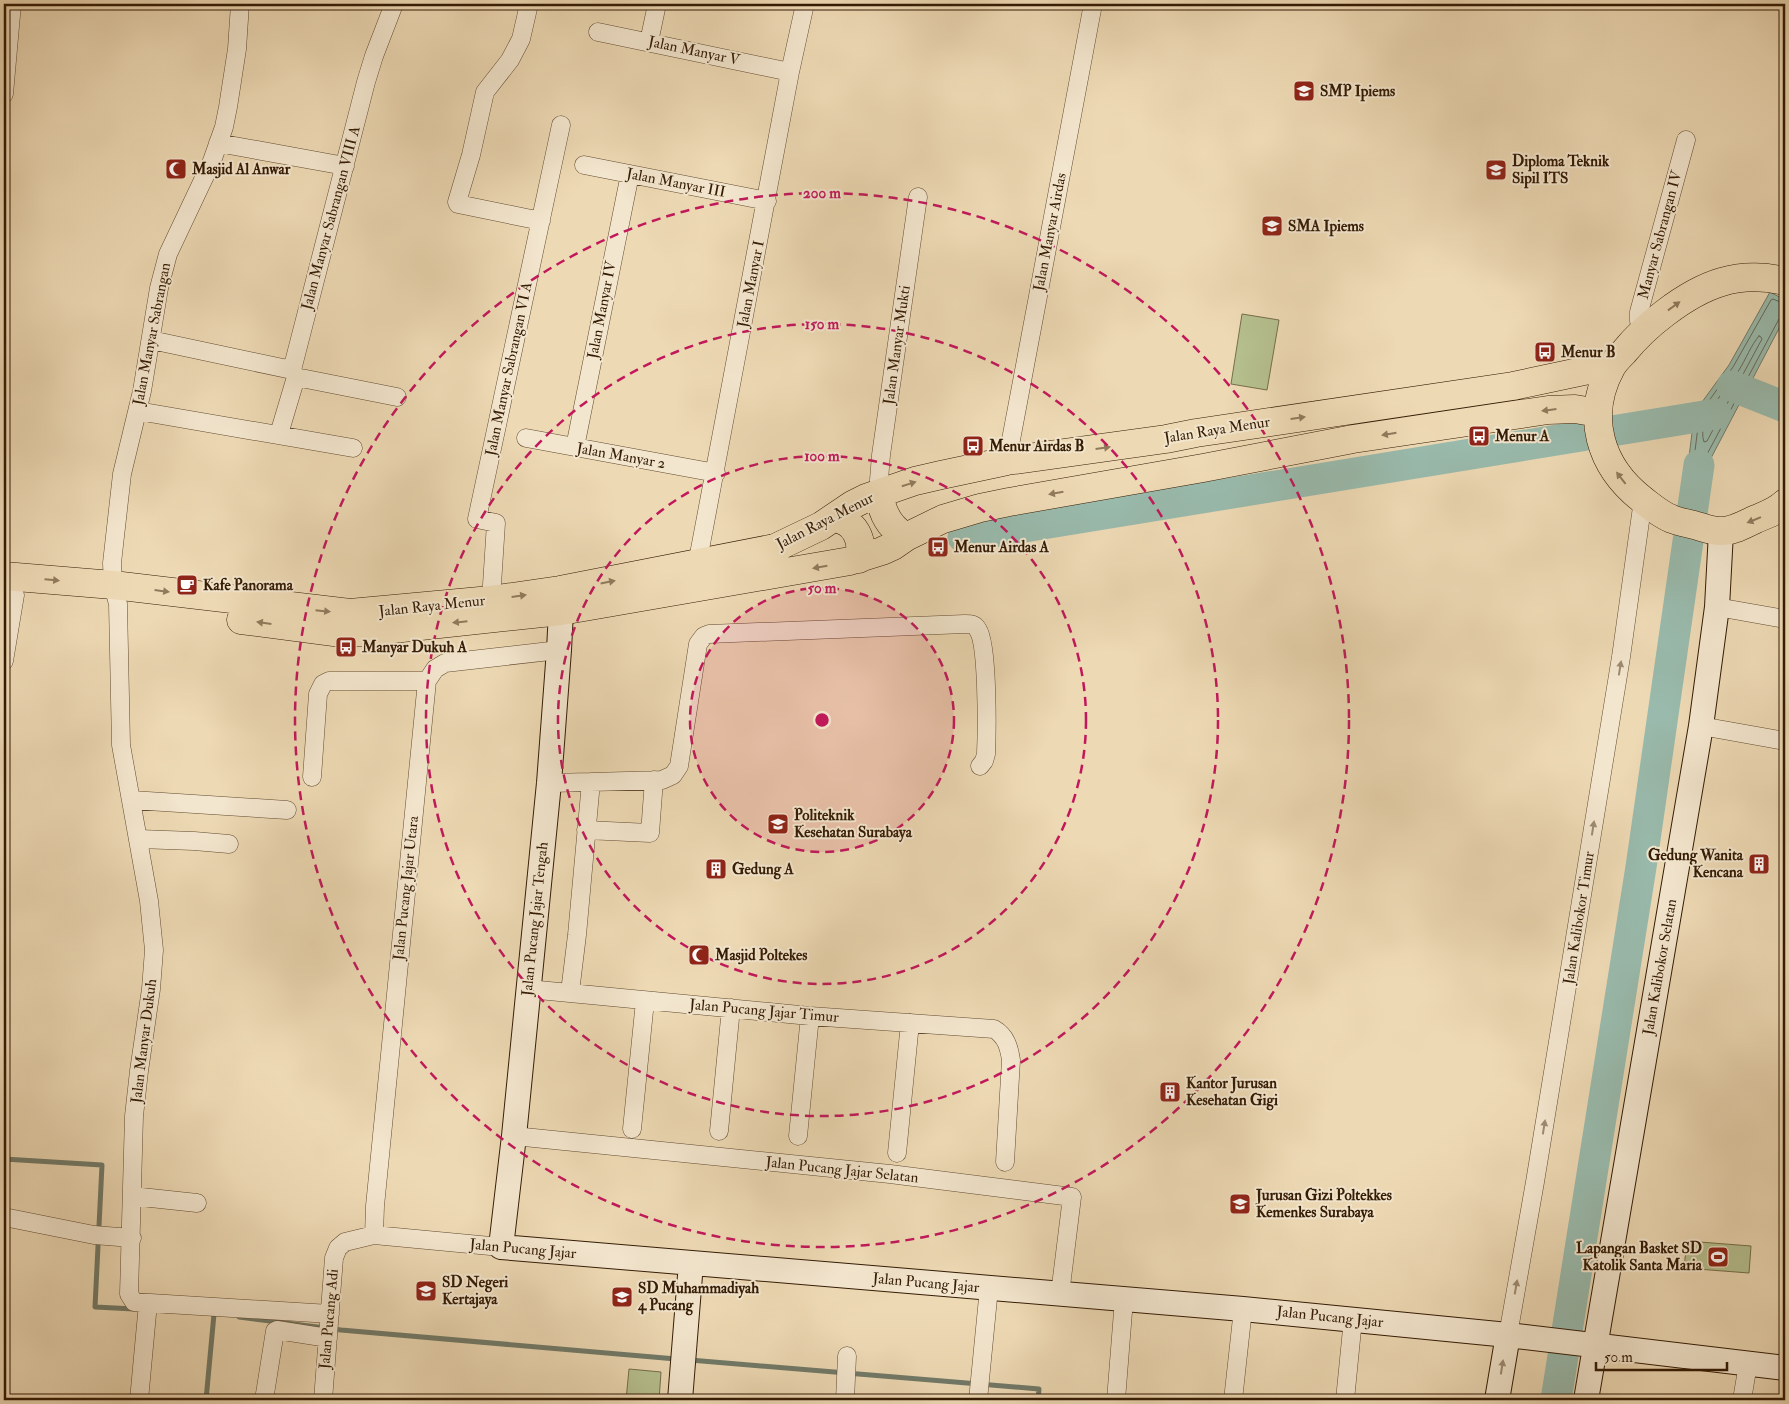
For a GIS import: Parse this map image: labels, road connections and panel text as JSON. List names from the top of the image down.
{
  "streets": {
    "main road": ["Jalan Raya Menur"],
    "street": [
      "Jalan Manyar V",
      "Jalan Manyar III",
      "Jalan Manyar Sabrangan VIII A",
      "Jalan Manyar Airdas",
      "Manyar Sabrangan IV",
      "Jalan Manyar I",
      "Jalan Manyar IV",
      "Jalan Manyar Sabrangan",
      "Jalan Manyar Mukti",
      "Jalan Manyar Sabrangan VI A",
      "Jalan Manyar 2",
      "Jalan Pucang Jajar Utara",
      "Jalan Kalibokor Timur",
      "Jalan Pucang Jajar Tengah",
      "Jalan Kalibokor Selatan",
      "Jalan Pucang Jajar Timur",
      "Jalan Manyar Dukuh",
      "Jalan Pucang Jajar Selatan",
      "Jalan Pucang Jajar",
      "Jalan Pucang Adi"
    ]
  },
  "crossings": [
    ["Jalan Manyar V", "Jalan Manyar I"],
    ["Jalan Manyar III", "Jalan Manyar I"],
    ["Jalan Manyar III", "Jalan Manyar IV"],
    ["Jalan Manyar Airdas", "Jalan Raya Menur"],
    ["Jalan Manyar I", "Jalan Raya Menur"],
    ["Jalan Manyar I", "Jalan Manyar 2"],
    ["Jalan Manyar IV", "Jalan Manyar 2"],
    ["Jalan Manyar Sabrangan", "Jalan Raya Menur"],
    ["Jalan Manyar Sabrangan", "Jalan Manyar Dukuh"],
    ["Jalan Manyar Mukti", "Jalan Raya Menur"],
    ["Jalan Manyar Sabrangan VI A", "Jalan Raya Menur"],
    ["Jalan Raya Menur", "Jalan Pucang Jajar Tengah"],
    ["Jalan Raya Menur", "Jalan Manyar Dukuh"],
    ["Jalan Pucang Jajar Utara", "Jalan Pucang Jajar"],
    ["Jalan Kalibokor Timur", "Jalan Pucang Jajar"],
    ["Jalan Pucang Jajar Tengah", "Jalan Pucang Jajar Timur"],
    ["Jalan Pucang Jajar Tengah", "Jalan Pucang Jajar Selatan"],
    ["Jalan Pucang Jajar Tengah", "Jalan Pucang Jajar"],
    ["Jalan Kalibokor Selatan", "Jalan Pucang Jajar"],
    ["Jalan Manyar Dukuh", "Jalan Pucang Adi"],
    ["Jalan Pucang Jajar Selatan", "Jalan Pucang Jajar"],
    ["Jalan Pucang Jajar", "Jalan Pucang Adi"]
  ],
  "one_way": ["Jalan Kalibokor Timur"],
  "places": {
    "school or university": [
      "SMP Ipiems",
      "Diploma Teknik Sipil ITS",
      "SMA Ipiems",
      "Politeknik Kesehatan Surabaya",
      "Jurusan Gizi Poltekkes Kemenkes Surabaya",
      "SD Negeri Kertajaya",
      "SD Muhammadiyah 4 Pucang"
    ],
    "mosque": ["Masjid Al Anwar", "Masjid Poltekes"],
    "bus stop": [
      "Menur B",
      "Menur A",
      "Menur Airdas B",
      "Menur Airdas A",
      "Manyar Dukuh A"
    ],
    "cafe": ["Kafe Panorama"],
    "building": ["Gedung Wanita Kencana", "Gedung A", "Kantor Jurusan Kesehatan Gigi"],
    "sports": ["Lapangan Basket SD Katolik Santa Maria"]
  },
  "scale_bar": "50 m",
  "rings": [
    "200 m",
    "150 m",
    "100 m",
    "50 m"
  ]
}
